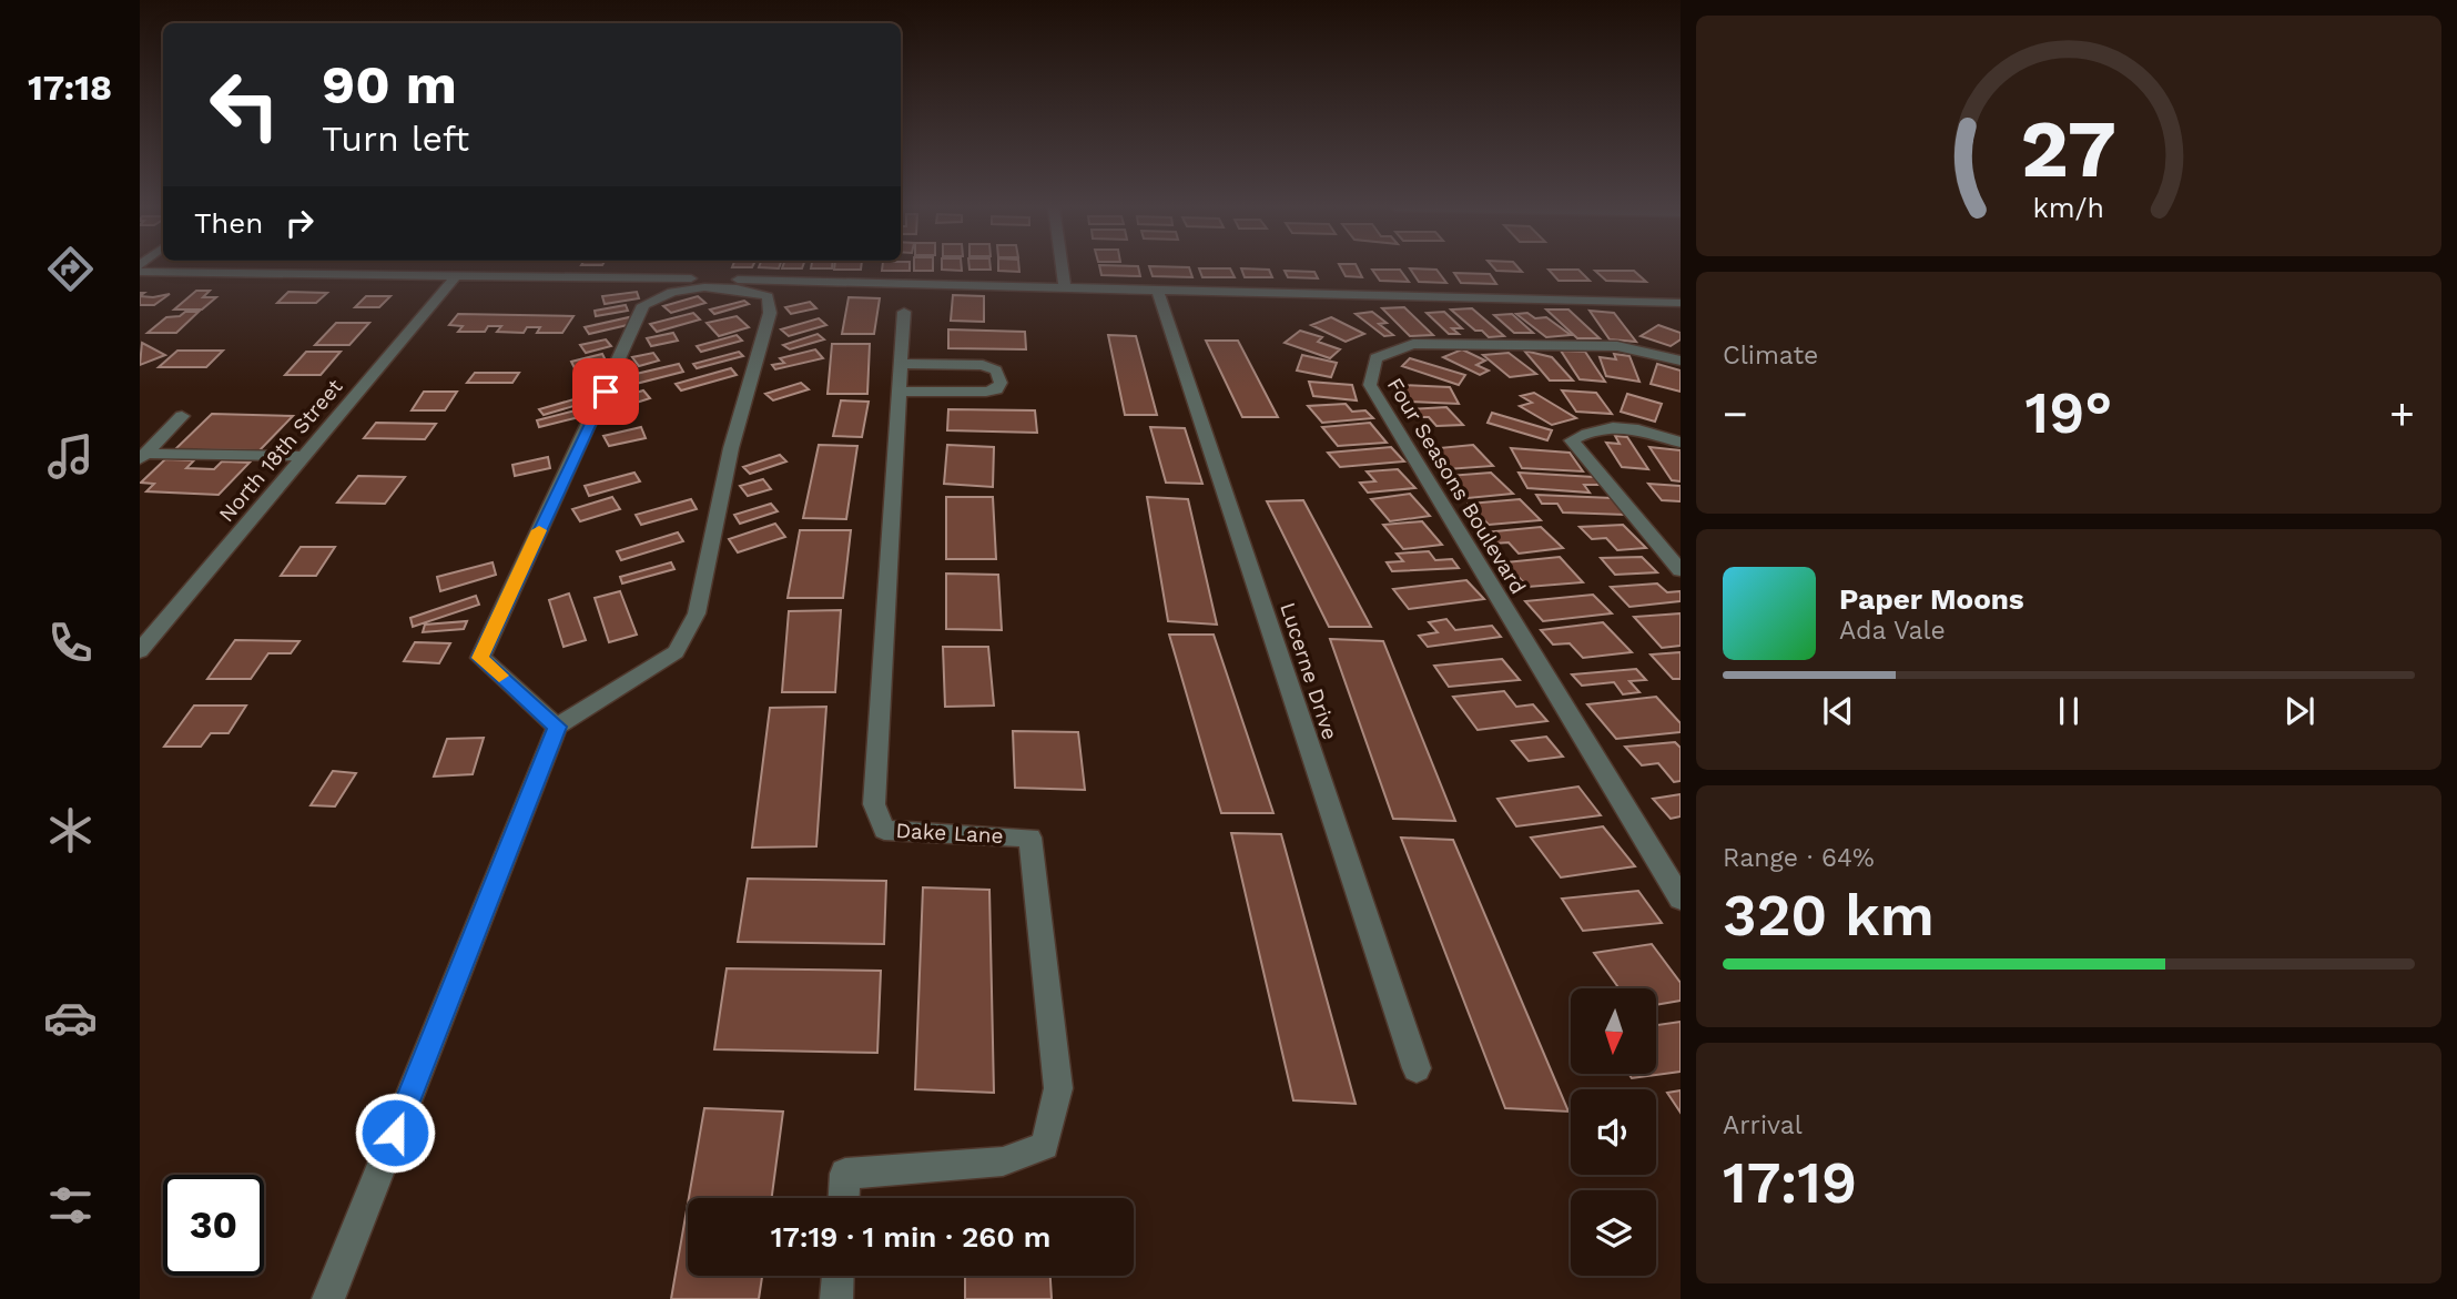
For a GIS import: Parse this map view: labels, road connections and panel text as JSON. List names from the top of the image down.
{
  "streets": {
    "street": [
      "North 18th Street",
      "Four Seasons Boulevard",
      "Lucerne Drive",
      "Dake Lane"
    ]
  },
  "north": "bottom",
  "page": {
    "tabs": "17:18",
    "turn": ["90 m", "Turn left"],
    "then": "Then",
    "tile": [
      "Climate",
      ["Range · 64%", "320 km"],
      ["Arrival", "17:19"]
    ],
    "heat": ["−", "19°", "+"],
    "song": ["Paper Moons", "Ada Vale"],
    "limit": "30",
    "trip": "17:19 · 1 min · 260 m",
    "gauge": ["27", "km/h"]
  }
}
